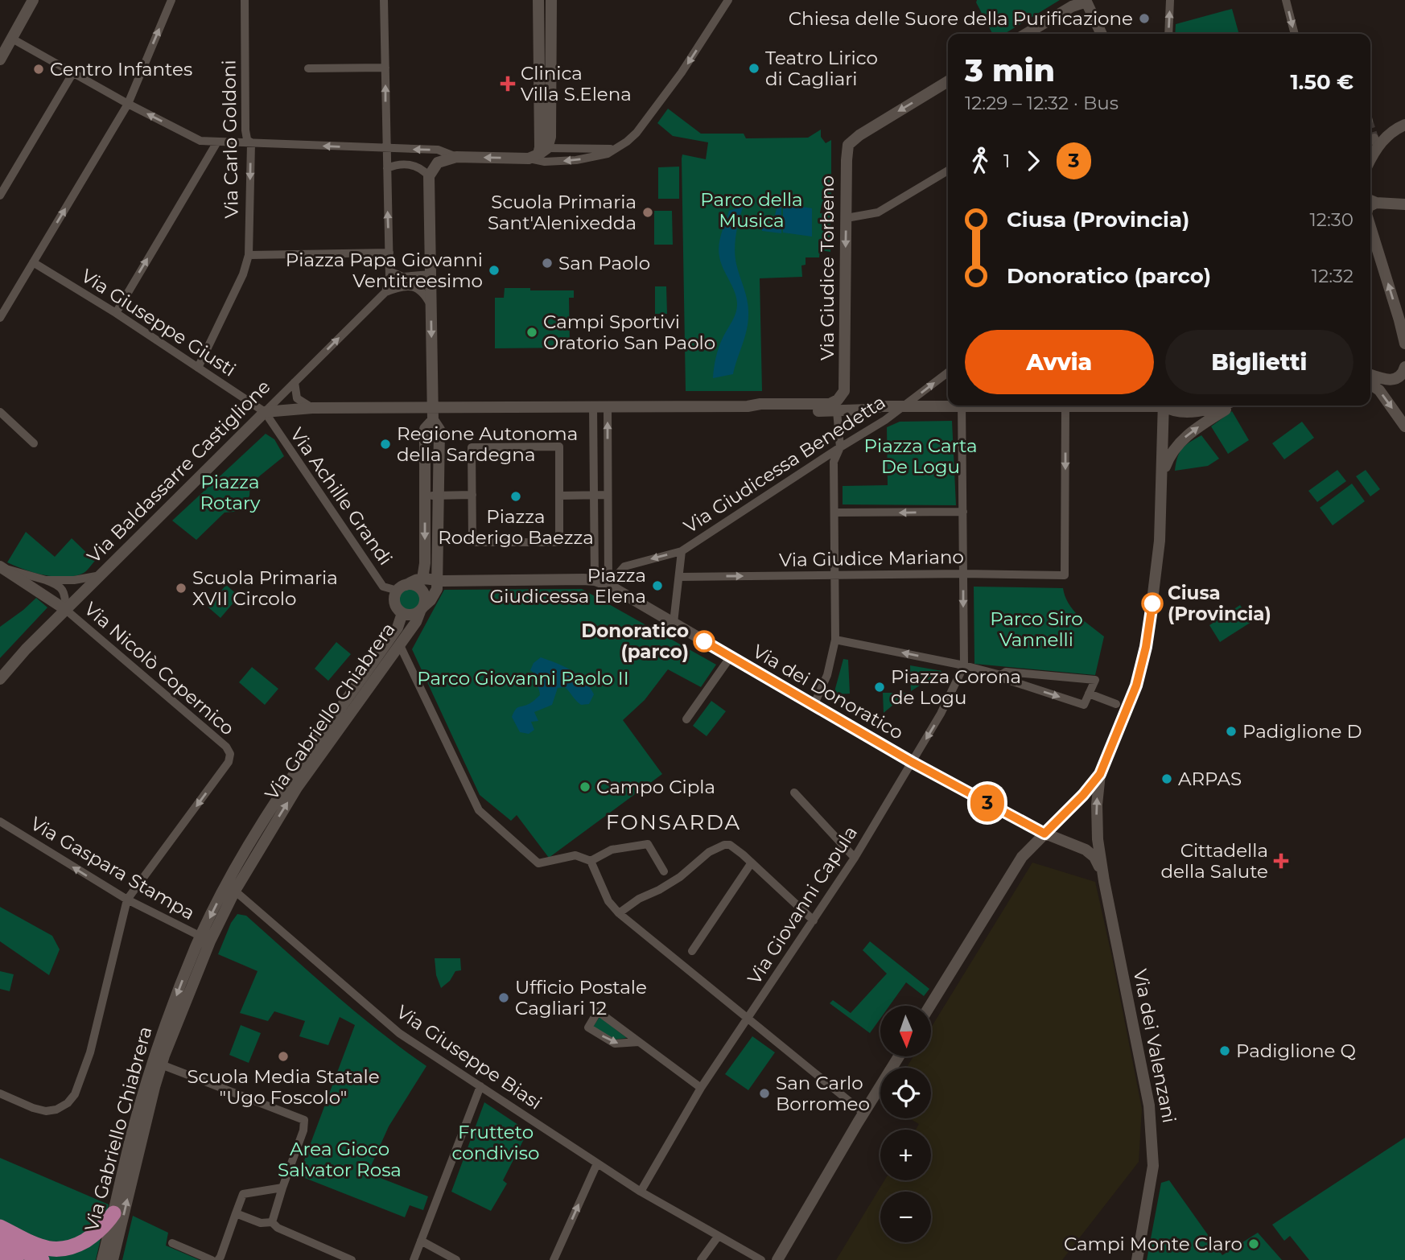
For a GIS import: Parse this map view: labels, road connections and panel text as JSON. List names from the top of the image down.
{
  "streets": {
    "street": [
      "Via Carlo Goldoni",
      "Via Giudice Torbeno",
      "Via Giuseppe Giusti",
      "Via Giudicessa Benedetta",
      "Via Baldassarre Castiglione",
      "Via Achille Grandi",
      "Via Giudice Mariano",
      "Via Nicolò Copernico",
      "Via dei Donoratico",
      "Via Gabriello Chiabrera",
      "Via Gaspara Stampa",
      "Via Giovanni Capula",
      "Via dei Valenzani",
      "Via Giuseppe Biasi"
    ]
  },
  "crossings": [
    ["Via Carlo Goldoni", "Via Giuseppe Giusti"],
    ["Via Giuseppe Giusti", "Via Baldassarre Castiglione"],
    ["Via Giuseppe Giusti", "Via Achille Grandi"],
    ["Via Baldassarre Castiglione", "Via Achille Grandi"],
    ["Via Baldassarre Castiglione", "Via Nicolò Copernico"],
    ["Via Achille Grandi", "Via Gabriello Chiabrera"],
    ["Via Nicolò Copernico", "Via Gaspara Stampa"],
    ["Via dei Donoratico", "Via Gabriello Chiabrera"],
    ["Via dei Donoratico", "Via Giovanni Capula"],
    ["Via dei Donoratico", "Via dei Valenzani"],
    ["Via Gabriello Chiabrera", "Via Gaspara Stampa"],
    ["Via Gabriello Chiabrera", "Via Giuseppe Biasi"],
    ["Via Giovanni Capula", "Via Giuseppe Biasi"]
  ],
  "one_way": ["Via Giudice Torbeno", "Via Gaspara Stampa"],
  "districts": ["FONSARDA"],
  "parks": [
    "Parco della Musica",
    "Piazza Carta De Logu",
    "Piazza Rotary",
    "Parco Siro Vannelli",
    "Parco Giovanni Paolo II",
    "Frutteto condiviso",
    "Area Gioco Salvator Rosa"
  ],
  "places": {
    "other": [
      "Chiesa delle Suore della Purificazione",
      "Teatro Lirico di Cagliari",
      "Centro Infantes",
      "Scuola Primaria Sant'Alenixedda",
      "San Paolo",
      "Piazza Papa Giovanni Ventitreesimo",
      "Campi Sportivi Oratorio San Paolo",
      "Regione Autonoma della Sardegna",
      "Piazza Roderigo Baezza",
      "Piazza Giudicessa Elena",
      "Scuola Primaria XVII Circolo",
      "Ciusa (Provincia)",
      "Donoratico (parco)",
      "Piazza Corona de Logu",
      "Padiglione D",
      "ARPAS",
      "Campo Cipla",
      "Ufficio Postale Cagliari 12",
      "Padiglione Q",
      "Scuola Media Statale \"Ugo Foscolo\"",
      "San Carlo Borromeo",
      "Campi Monte Claro"
    ],
    "health": ["Clinica Villa S.Elena", "Cittadella della Salute"]
  },
  "lines": ["bus line 3"],
  "north": "bottom",
  "page": {
    "on_map": "3",
    "heading": ["3 min", "12:29 – 12:32 · Bus", "1.50 €"],
    "legs": ["1", "3"],
    "list": [
      {
        "name": "Ciusa (Provincia)",
        "value": "12:30"
      },
      {
        "name": "Donoratico (parco)",
        "value": "12:32"
      }
    ],
    "buttons": ["Avvia", "Biglietti"],
    "map_buttons": ["+", "−"]
  }
}
